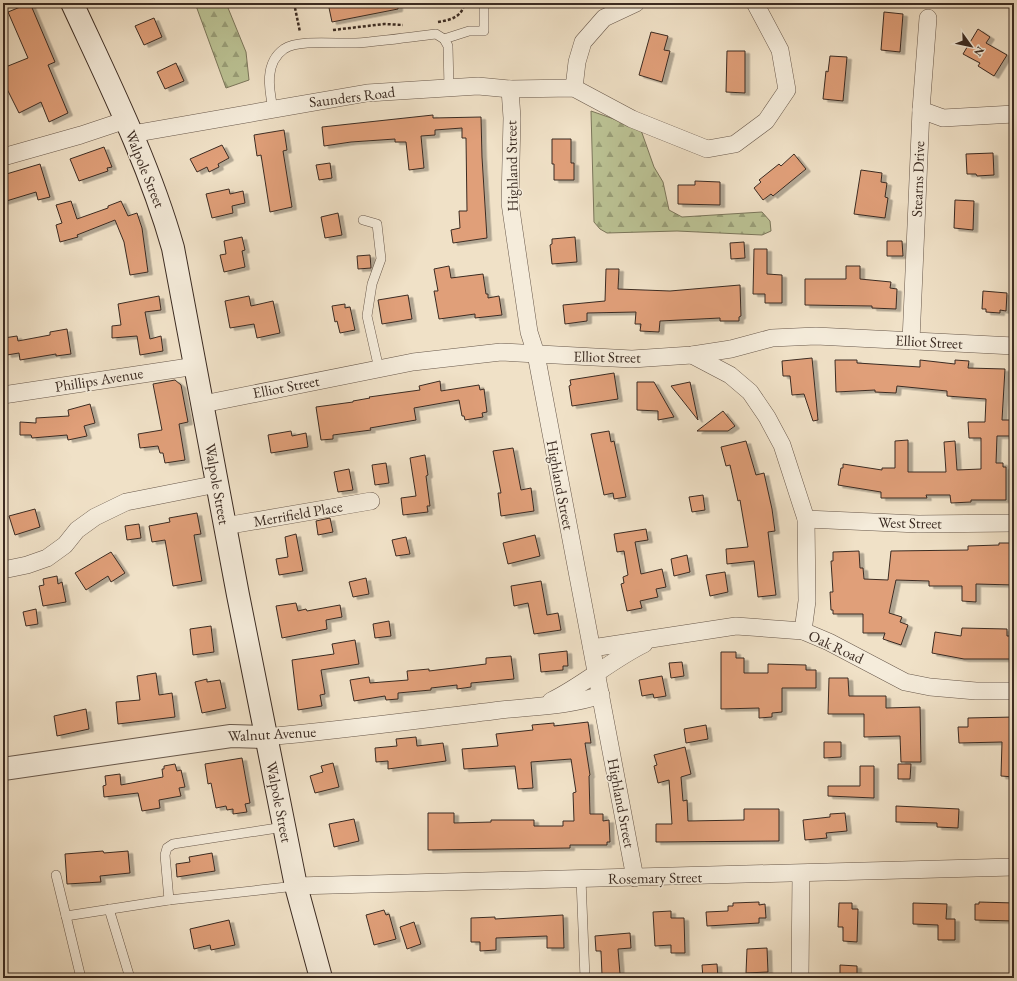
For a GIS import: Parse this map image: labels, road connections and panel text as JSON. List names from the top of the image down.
{
  "streets": {
    "main road": ["Walpole Street", "Walnut Avenue"],
    "street": [
      "Saunders Road",
      "Highland Street",
      "Stearns Drive",
      "Elliot Street",
      "Phillips Avenue",
      "Merrifield Place",
      "West Street",
      "Oak Road",
      "Rosemary Street"
    ]
  },
  "crossings": [
    ["Saunders Road", "Highland Street"],
    ["Saunders Road", "Walpole Street"],
    ["Highland Street", "Elliot Street"],
    ["Highland Street", "Oak Road"],
    ["Highland Street", "Walnut Avenue"],
    ["Highland Street", "Rosemary Street"],
    ["Walpole Street", "Elliot Street"],
    ["Walpole Street", "Phillips Avenue"],
    ["Walpole Street", "Merrifield Place"],
    ["Walpole Street", "Walnut Avenue"],
    ["Walpole Street", "Rosemary Street"],
    ["Stearns Drive", "Elliot Street"],
    ["Oak Road", "Walnut Avenue"]
  ],
  "north": "bottom right"
}
